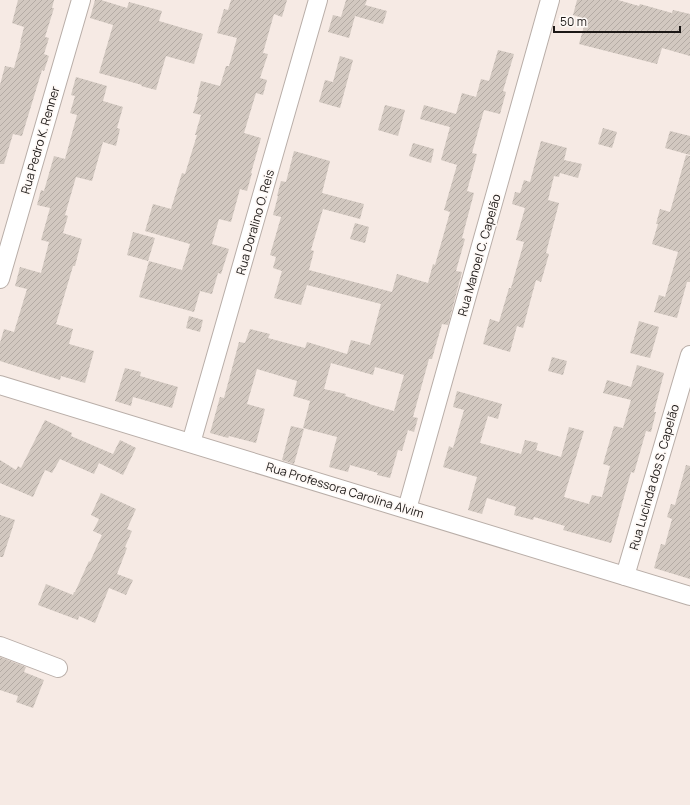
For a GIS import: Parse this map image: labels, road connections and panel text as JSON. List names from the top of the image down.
{
  "streets": {
    "street": [
      "Rua Pedro K. Renner",
      "Rua Doralino O. Reis",
      "Rua Manoel C. Capelão",
      "Rua Lucinda dos S. Capelão",
      "Rua Professora Carolina Alvim"
    ]
  },
  "crossings": [
    ["Rua Doralino O. Reis", "Rua Professora Carolina Alvim"],
    ["Rua Manoel C. Capelão", "Rua Professora Carolina Alvim"],
    ["Rua Lucinda dos S. Capelão", "Rua Professora Carolina Alvim"]
  ],
  "scale_bar": "50 m"
}
